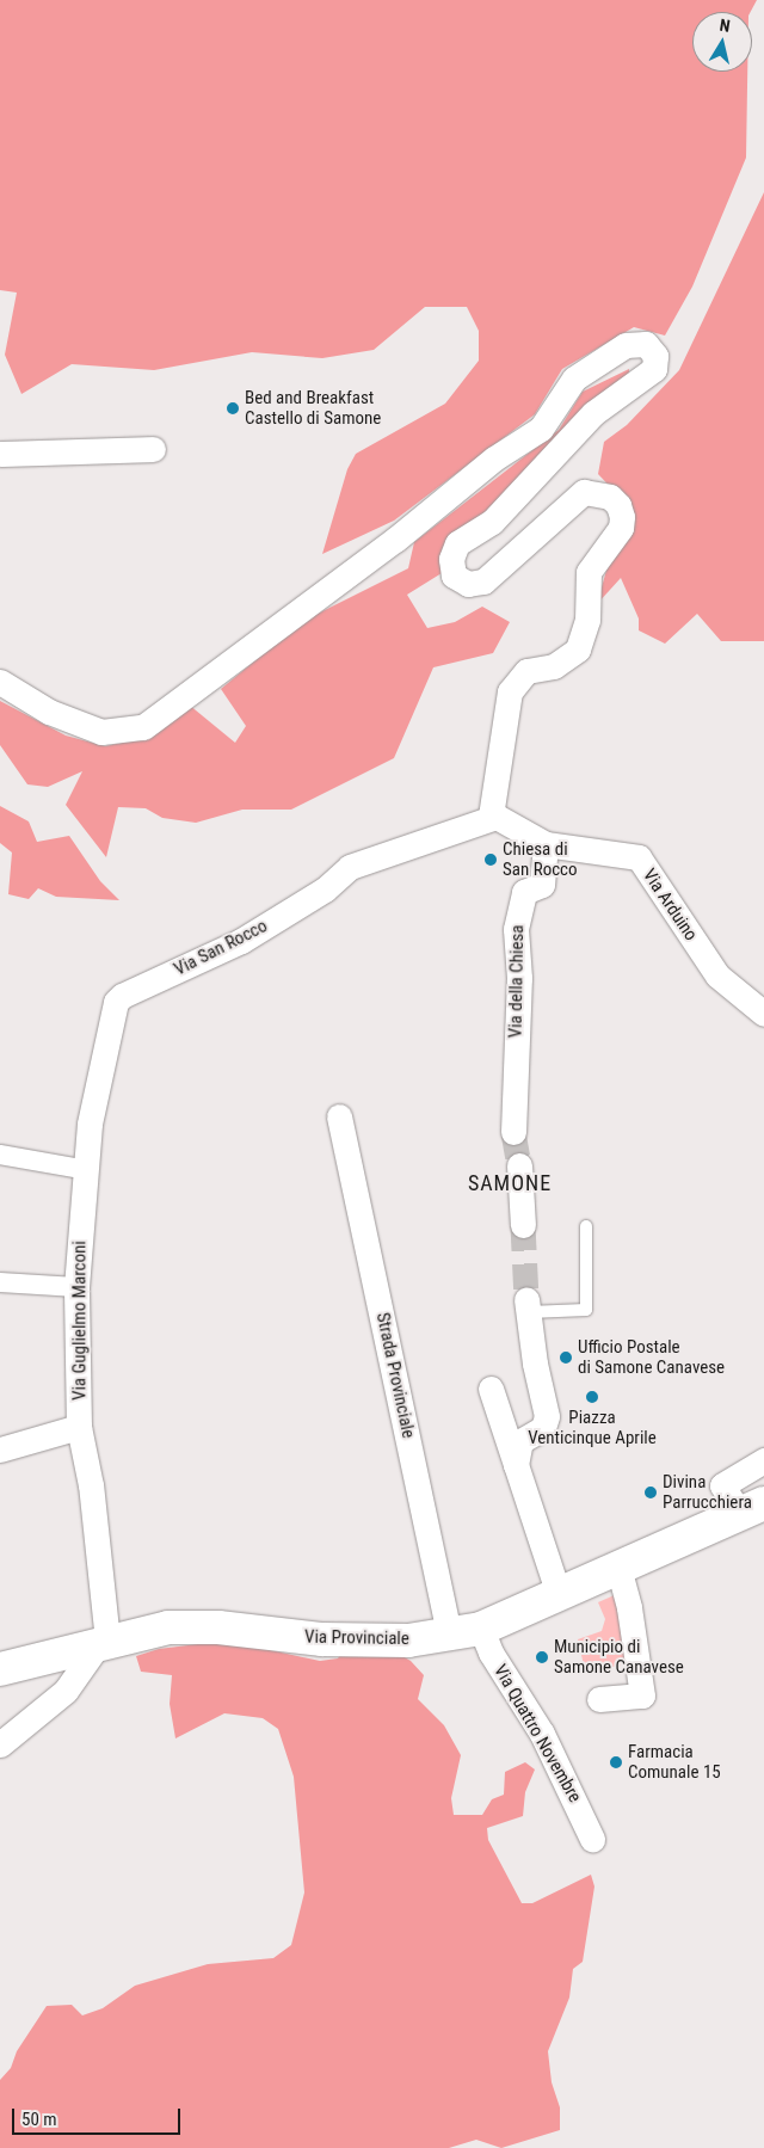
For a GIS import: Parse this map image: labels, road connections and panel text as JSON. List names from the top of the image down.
{
  "streets": {
    "main road": ["Via Provinciale"],
    "street": [
      "Via Arduino",
      "Via San Rocco",
      "Via della Chiesa",
      "Via Guglielmo Marconi",
      "Strada Provinciale",
      "Via Quattro Novembre"
    ]
  },
  "crossings": [
    ["Via Arduino", "Via San Rocco"],
    ["Via Arduino", "Via della Chiesa"],
    ["Via San Rocco", "Via Guglielmo Marconi"],
    ["Via Guglielmo Marconi", "Via Provinciale"],
    ["Strada Provinciale", "Via Provinciale"],
    ["Via Provinciale", "Via Quattro Novembre"]
  ],
  "districts": ["SAMONE"],
  "places": [
    "Bed and Breakfast Castello di Samone",
    "Chiesa di San Rocco",
    "Ufficio Postale di Samone Canavese",
    "Piazza Venticinque Aprile",
    "Divina Parrucchiera",
    "Municipio di Samone Canavese",
    "Farmacia Comunale 15"
  ],
  "scale_bar": "50 m",
  "north": "top"
}
